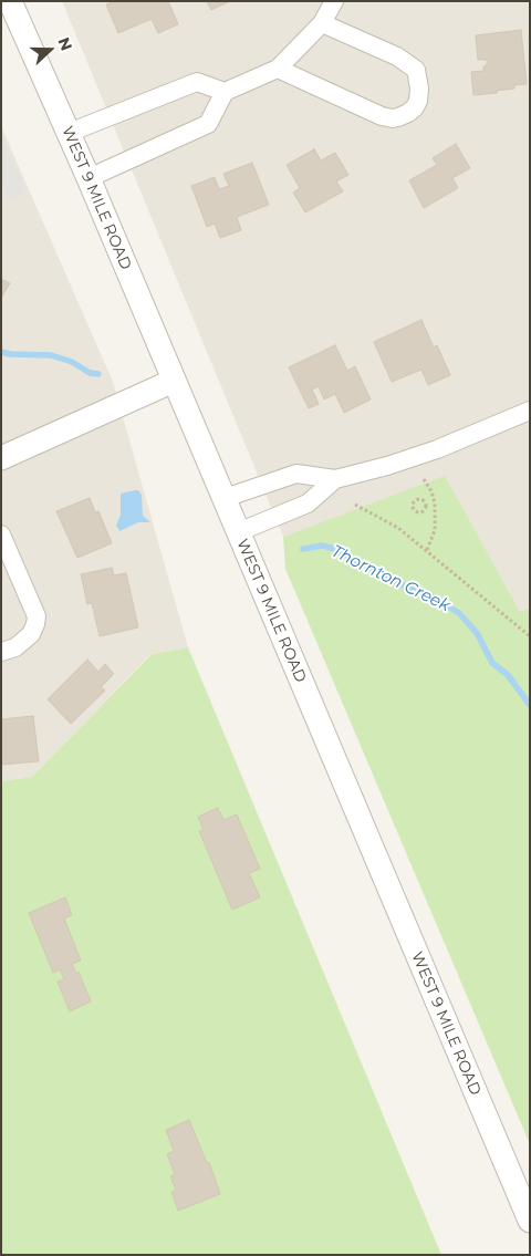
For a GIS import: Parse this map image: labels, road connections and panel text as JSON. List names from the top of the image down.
{
  "streets": {
    "street": ["WEST 9 MILE ROAD"]
  },
  "water": ["Thornton Creek"],
  "north": "right"
}
